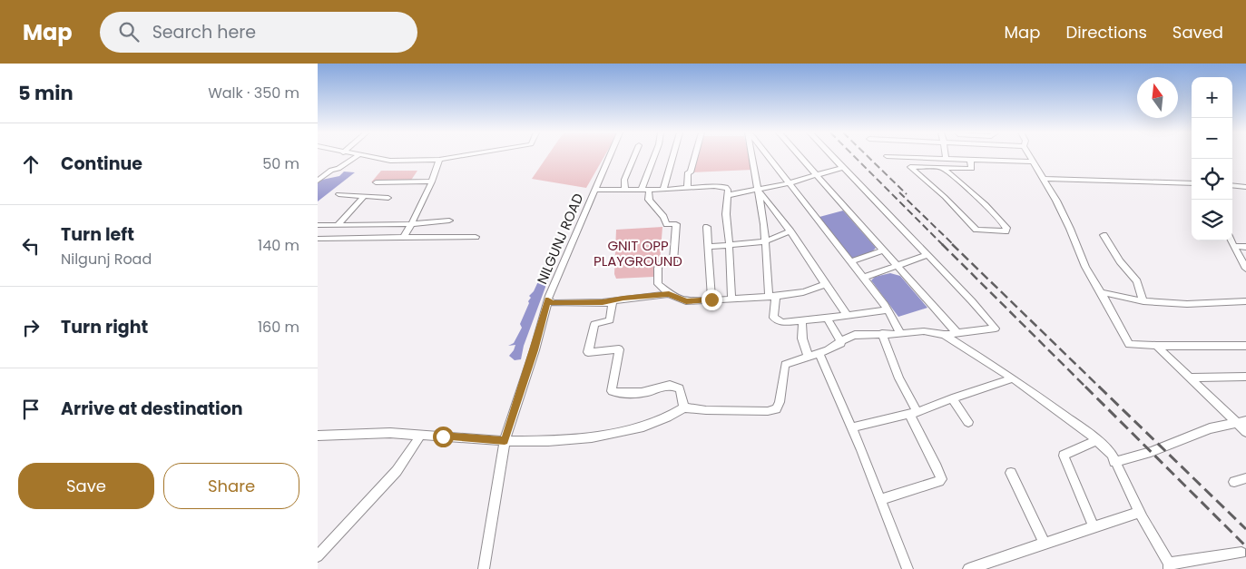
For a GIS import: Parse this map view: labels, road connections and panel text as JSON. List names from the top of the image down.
{
  "streets": {
    "street": ["NILGUNJ ROAD"]
  },
  "parks": ["GNIT OPP PLAYGROUND"],
  "north": "top",
  "page": {
    "header": "Map",
    "search": "Search here",
    "nav": ["Map", "Directions", "Saved"],
    "heading": ["5 min", "Walk · 350 m"],
    "map_buttons": ["+", "−"],
    "list": [
      ["Continue", "50 m"],
      ["Turn left", "Nilgunj Road", "140 m"],
      ["Turn right", "160 m"],
      "Arrive at destination"
    ],
    "buttons": ["Save", "Share"]
  }
}
